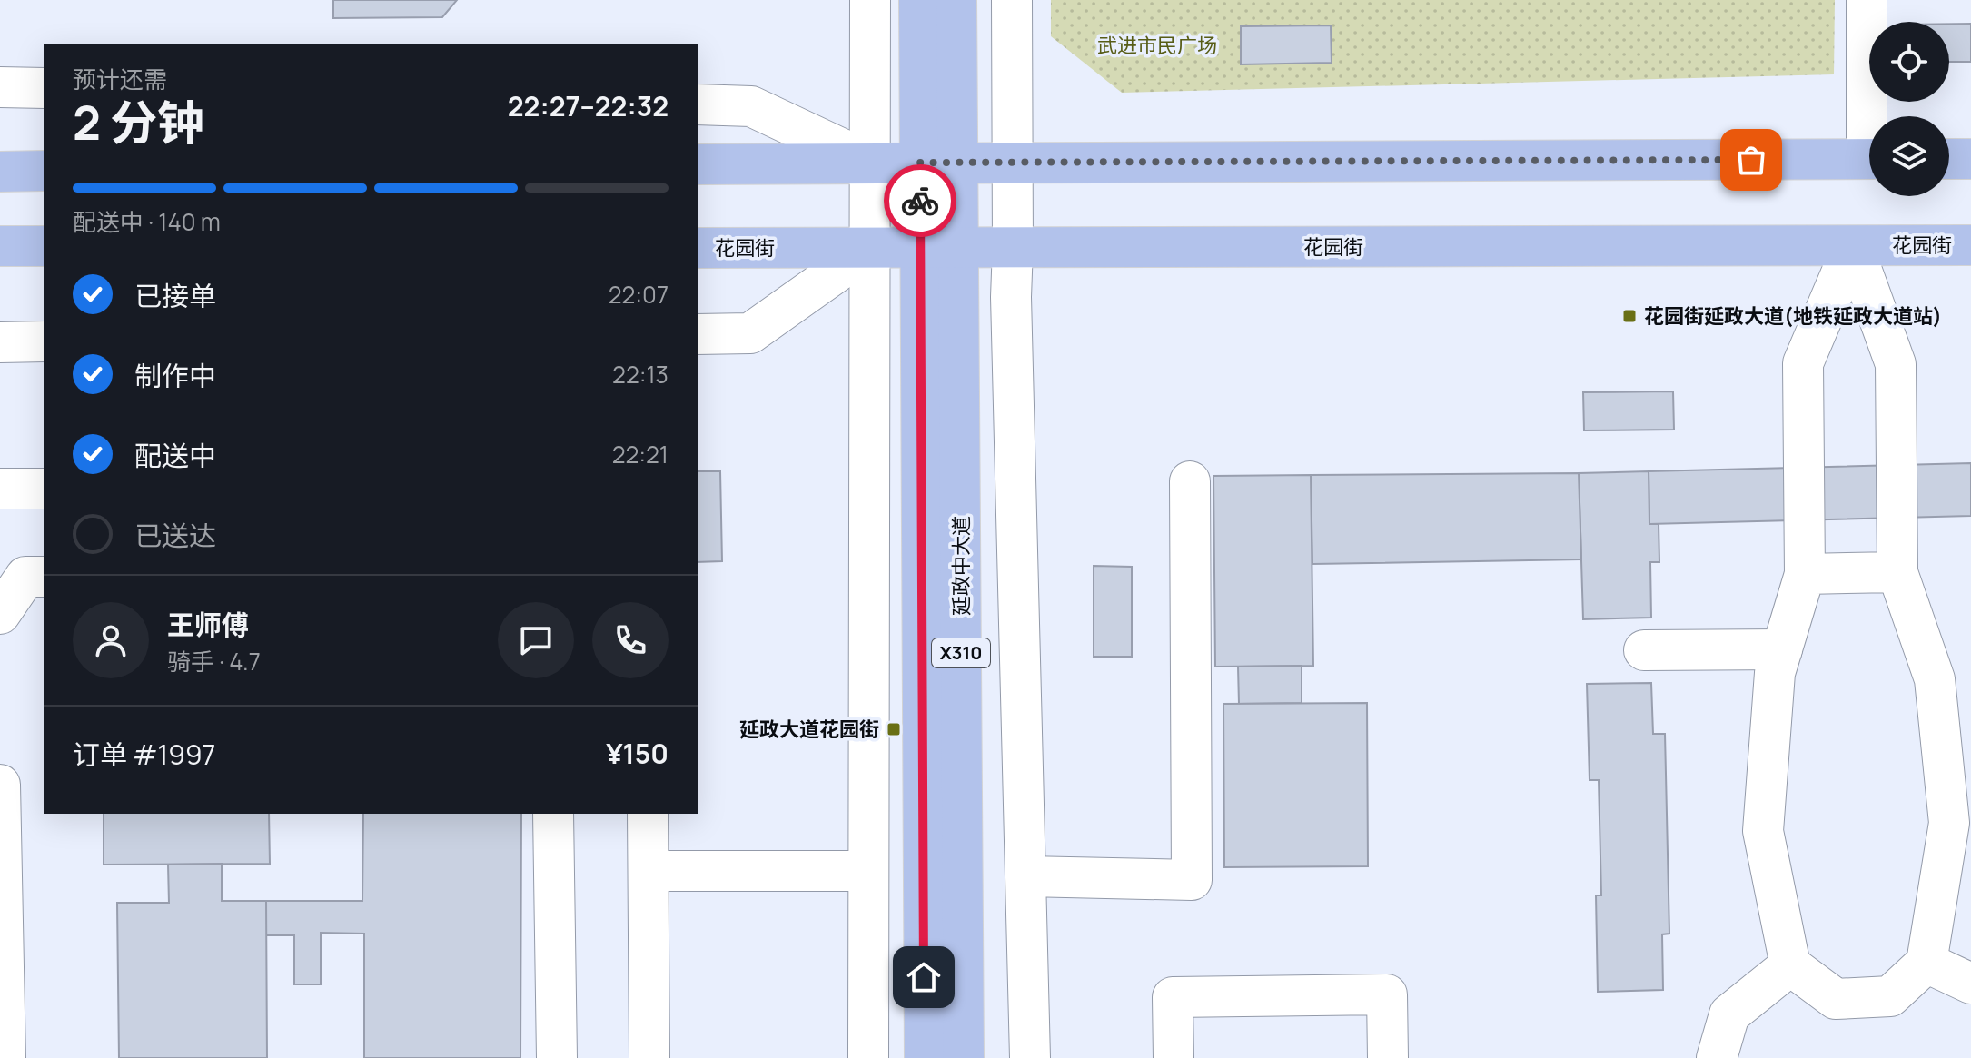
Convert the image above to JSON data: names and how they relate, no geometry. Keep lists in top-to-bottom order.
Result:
{
  "streets": {
    "main road": ["花园街", "延政中大道", "X310"]
  },
  "crossings": [
    ["花园街", "延政中大道"],
    ["花园街", "X310"],
    ["延政中大道", "X310"]
  ],
  "parks": ["武进市民广场"],
  "places": {
    "transit": ["花园街延政大道(地铁延政大道站)", "延政大道花园街"]
  },
  "page": {
    "heading": ["2 分钟", "预计还需", "22:27–22:32"],
    "panel": [
      "王师傅",
      "骑手 · 4.7",
      "订单 #1997",
      "¥150"
    ],
    "bar": "配送中 · 140 m",
    "list": [
      ["已接单", "22:07"],
      ["制作中", "22:13"],
      ["配送中", "22:21"],
      "已送达"
    ]
  }
}
